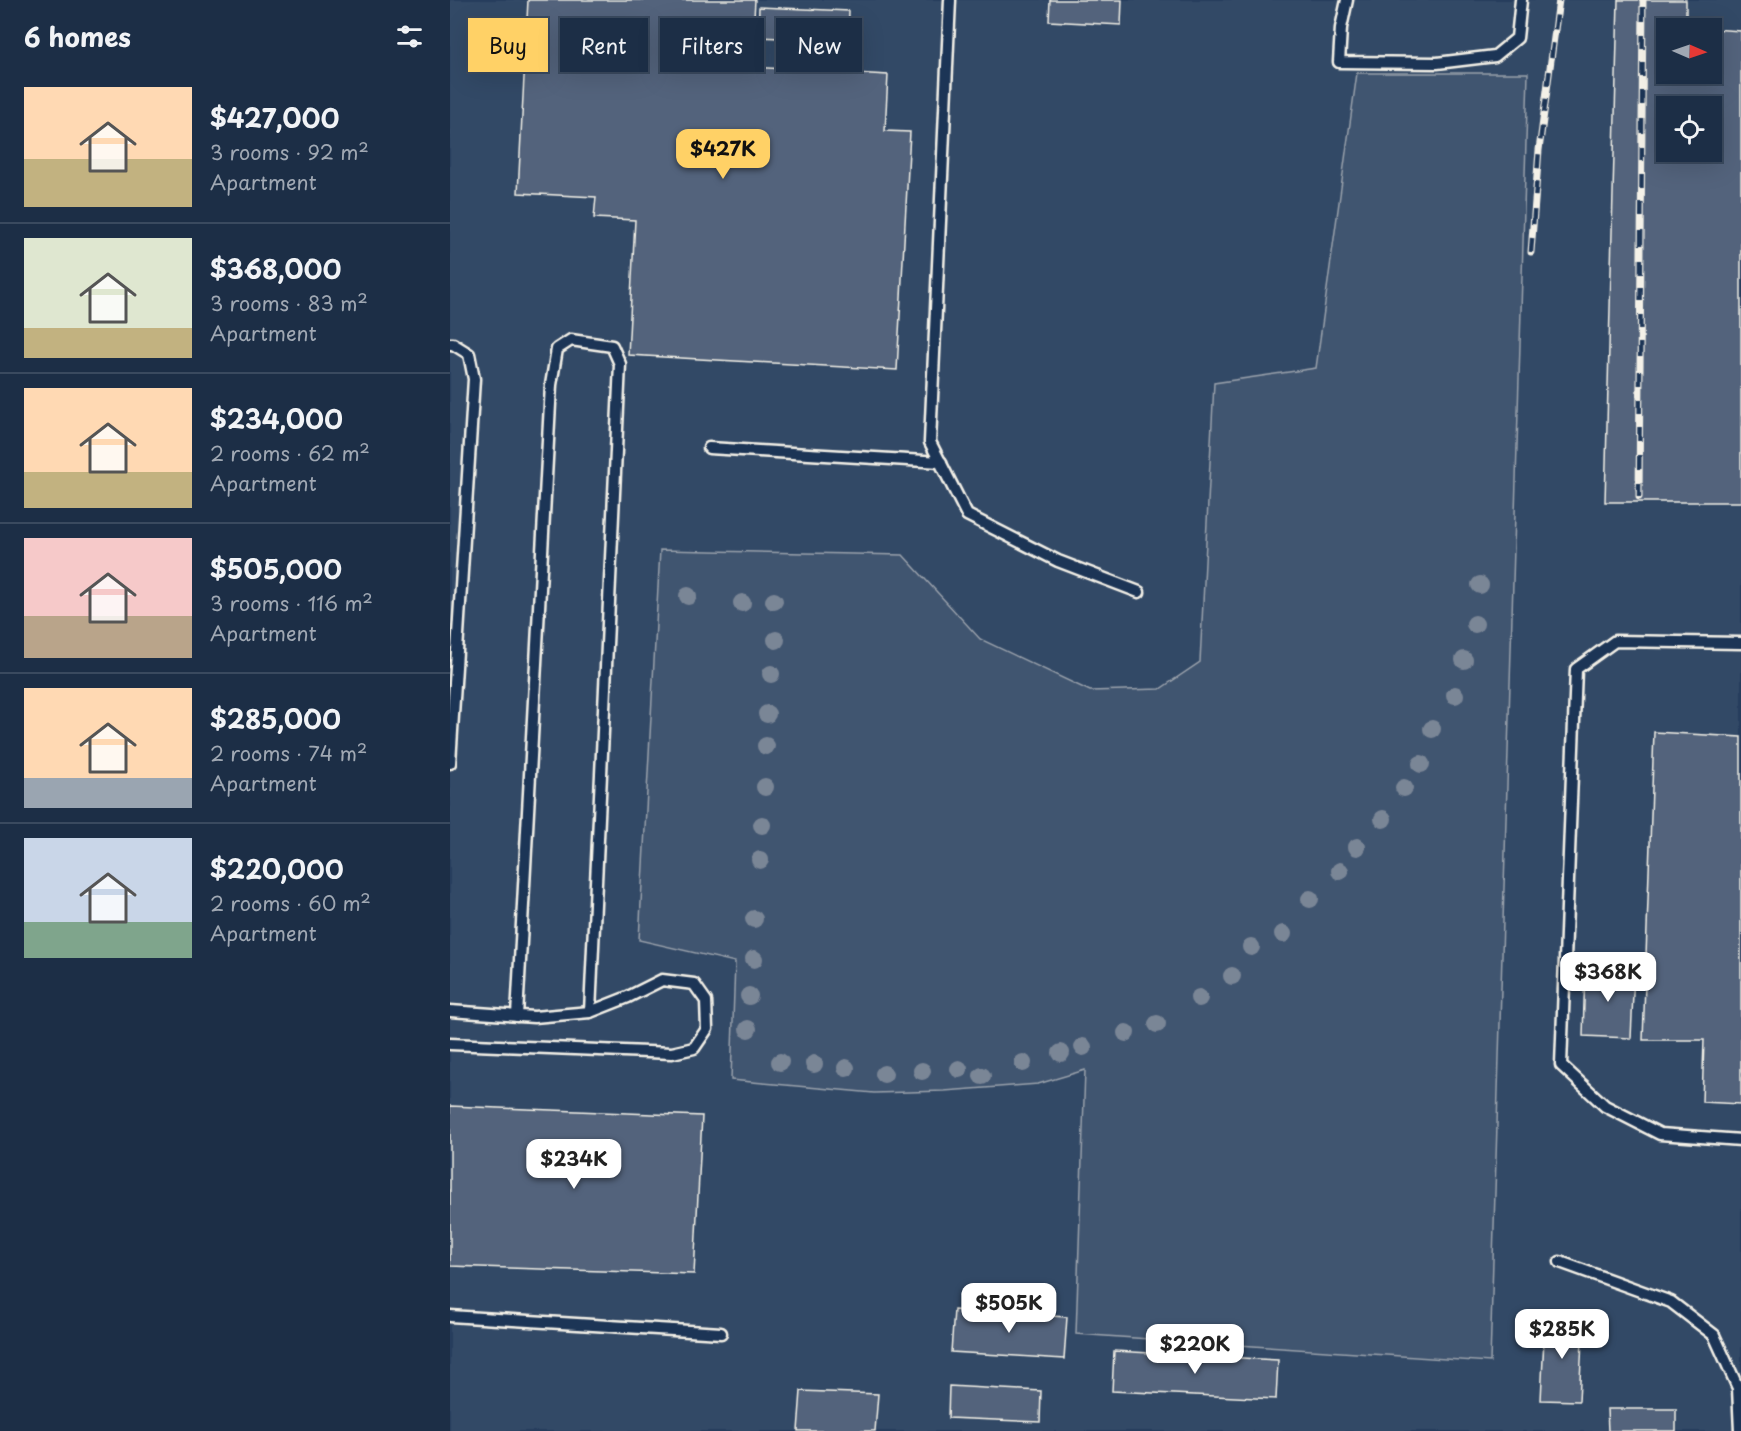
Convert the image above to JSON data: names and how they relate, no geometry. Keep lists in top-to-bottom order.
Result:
{
  "north": "right",
  "page": {
    "heading": "6 homes",
    "chip": [
      "Buy",
      "Rent",
      "Filters",
      "New"
    ],
    "list": [
      {
        "name": "$427,000",
        "note": "3 rooms · 92 m² · Apartment"
      },
      {
        "name": "$368,000",
        "note": "3 rooms · 83 m² · Apartment"
      },
      {
        "name": "$234,000",
        "note": "2 rooms · 62 m² · Apartment"
      },
      {
        "name": "$505,000",
        "note": "3 rooms · 116 m² · Apartment"
      },
      {
        "name": "$285,000",
        "note": "2 rooms · 74 m² · Apartment"
      },
      {
        "name": "$220,000",
        "note": "2 rooms · 60 m² · Apartment"
      }
    ],
    "price": [
      "$427K",
      "$368K",
      "$234K",
      "$505K",
      "$285K",
      "$220K"
    ]
  }
}
